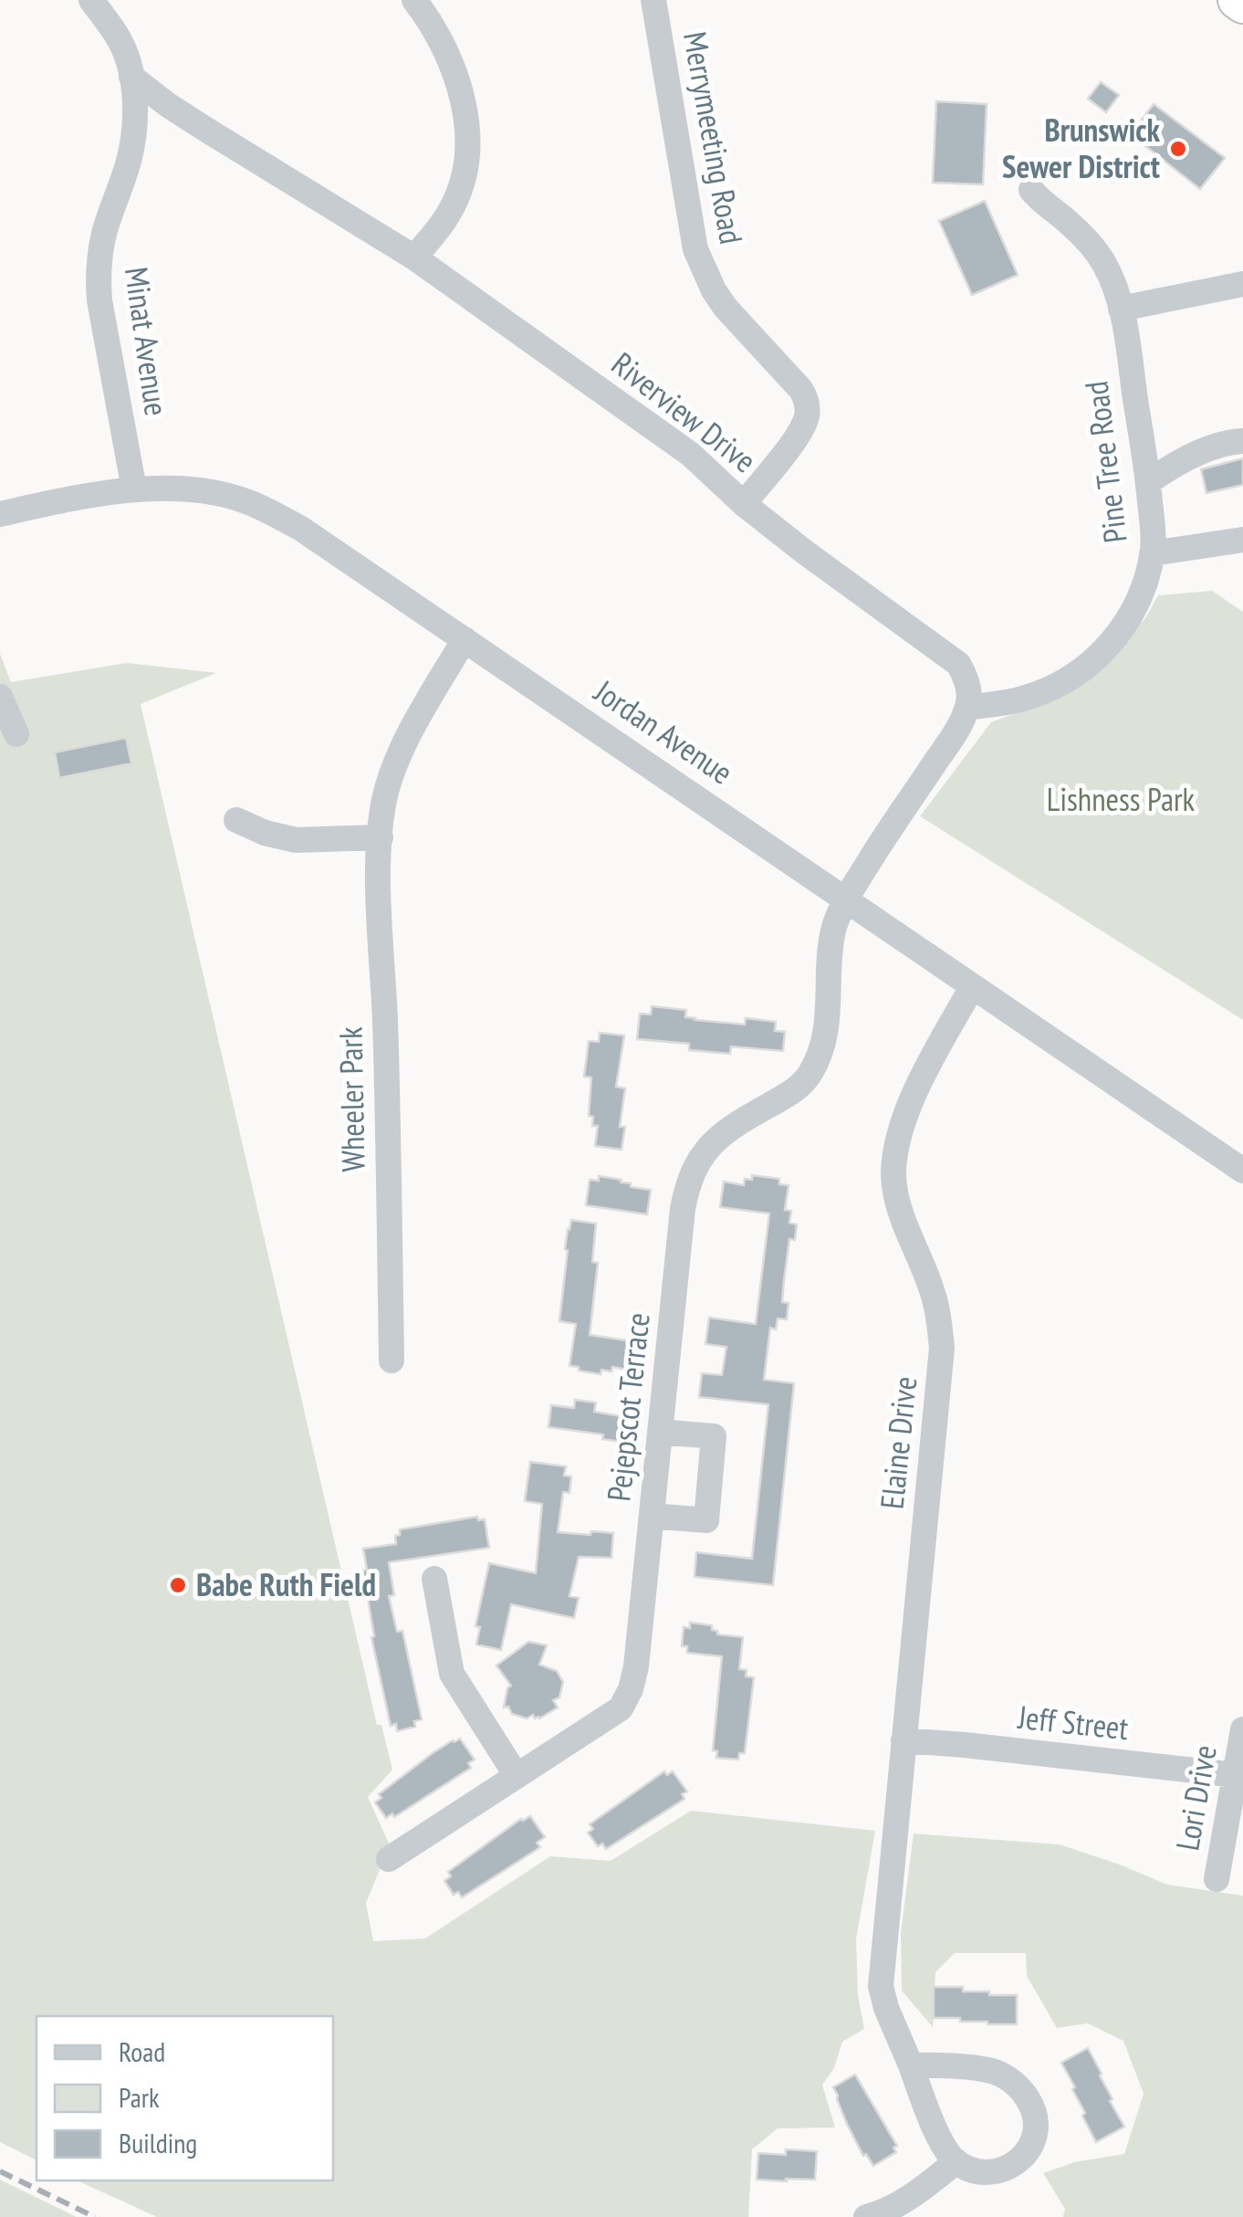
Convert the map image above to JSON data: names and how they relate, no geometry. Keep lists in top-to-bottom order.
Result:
{
  "streets": {
    "street": [
      "Merrymeeting Road",
      "Minat Avenue",
      "Riverview Drive",
      "Pine Tree Road",
      "Jordan Avenue",
      "Wheeler Park",
      "Pejepscot Terrace",
      "Elaine Drive",
      "Jeff Street",
      "Lori Drive"
    ]
  },
  "crossings": [
    ["Merrymeeting Road", "Riverview Drive"],
    ["Minat Avenue", "Riverview Drive"],
    ["Minat Avenue", "Jordan Avenue"],
    ["Riverview Drive", "Pine Tree Road"],
    ["Jordan Avenue", "Wheeler Park"],
    ["Jordan Avenue", "Pejepscot Terrace"],
    ["Jordan Avenue", "Elaine Drive"],
    ["Elaine Drive", "Jeff Street"],
    ["Jeff Street", "Lori Drive"]
  ],
  "parks": ["Lishness Park"],
  "places": ["Brunswick Sewer District", "Babe Ruth Field"],
  "legend": ["Road", "Park", "Building"]
}
